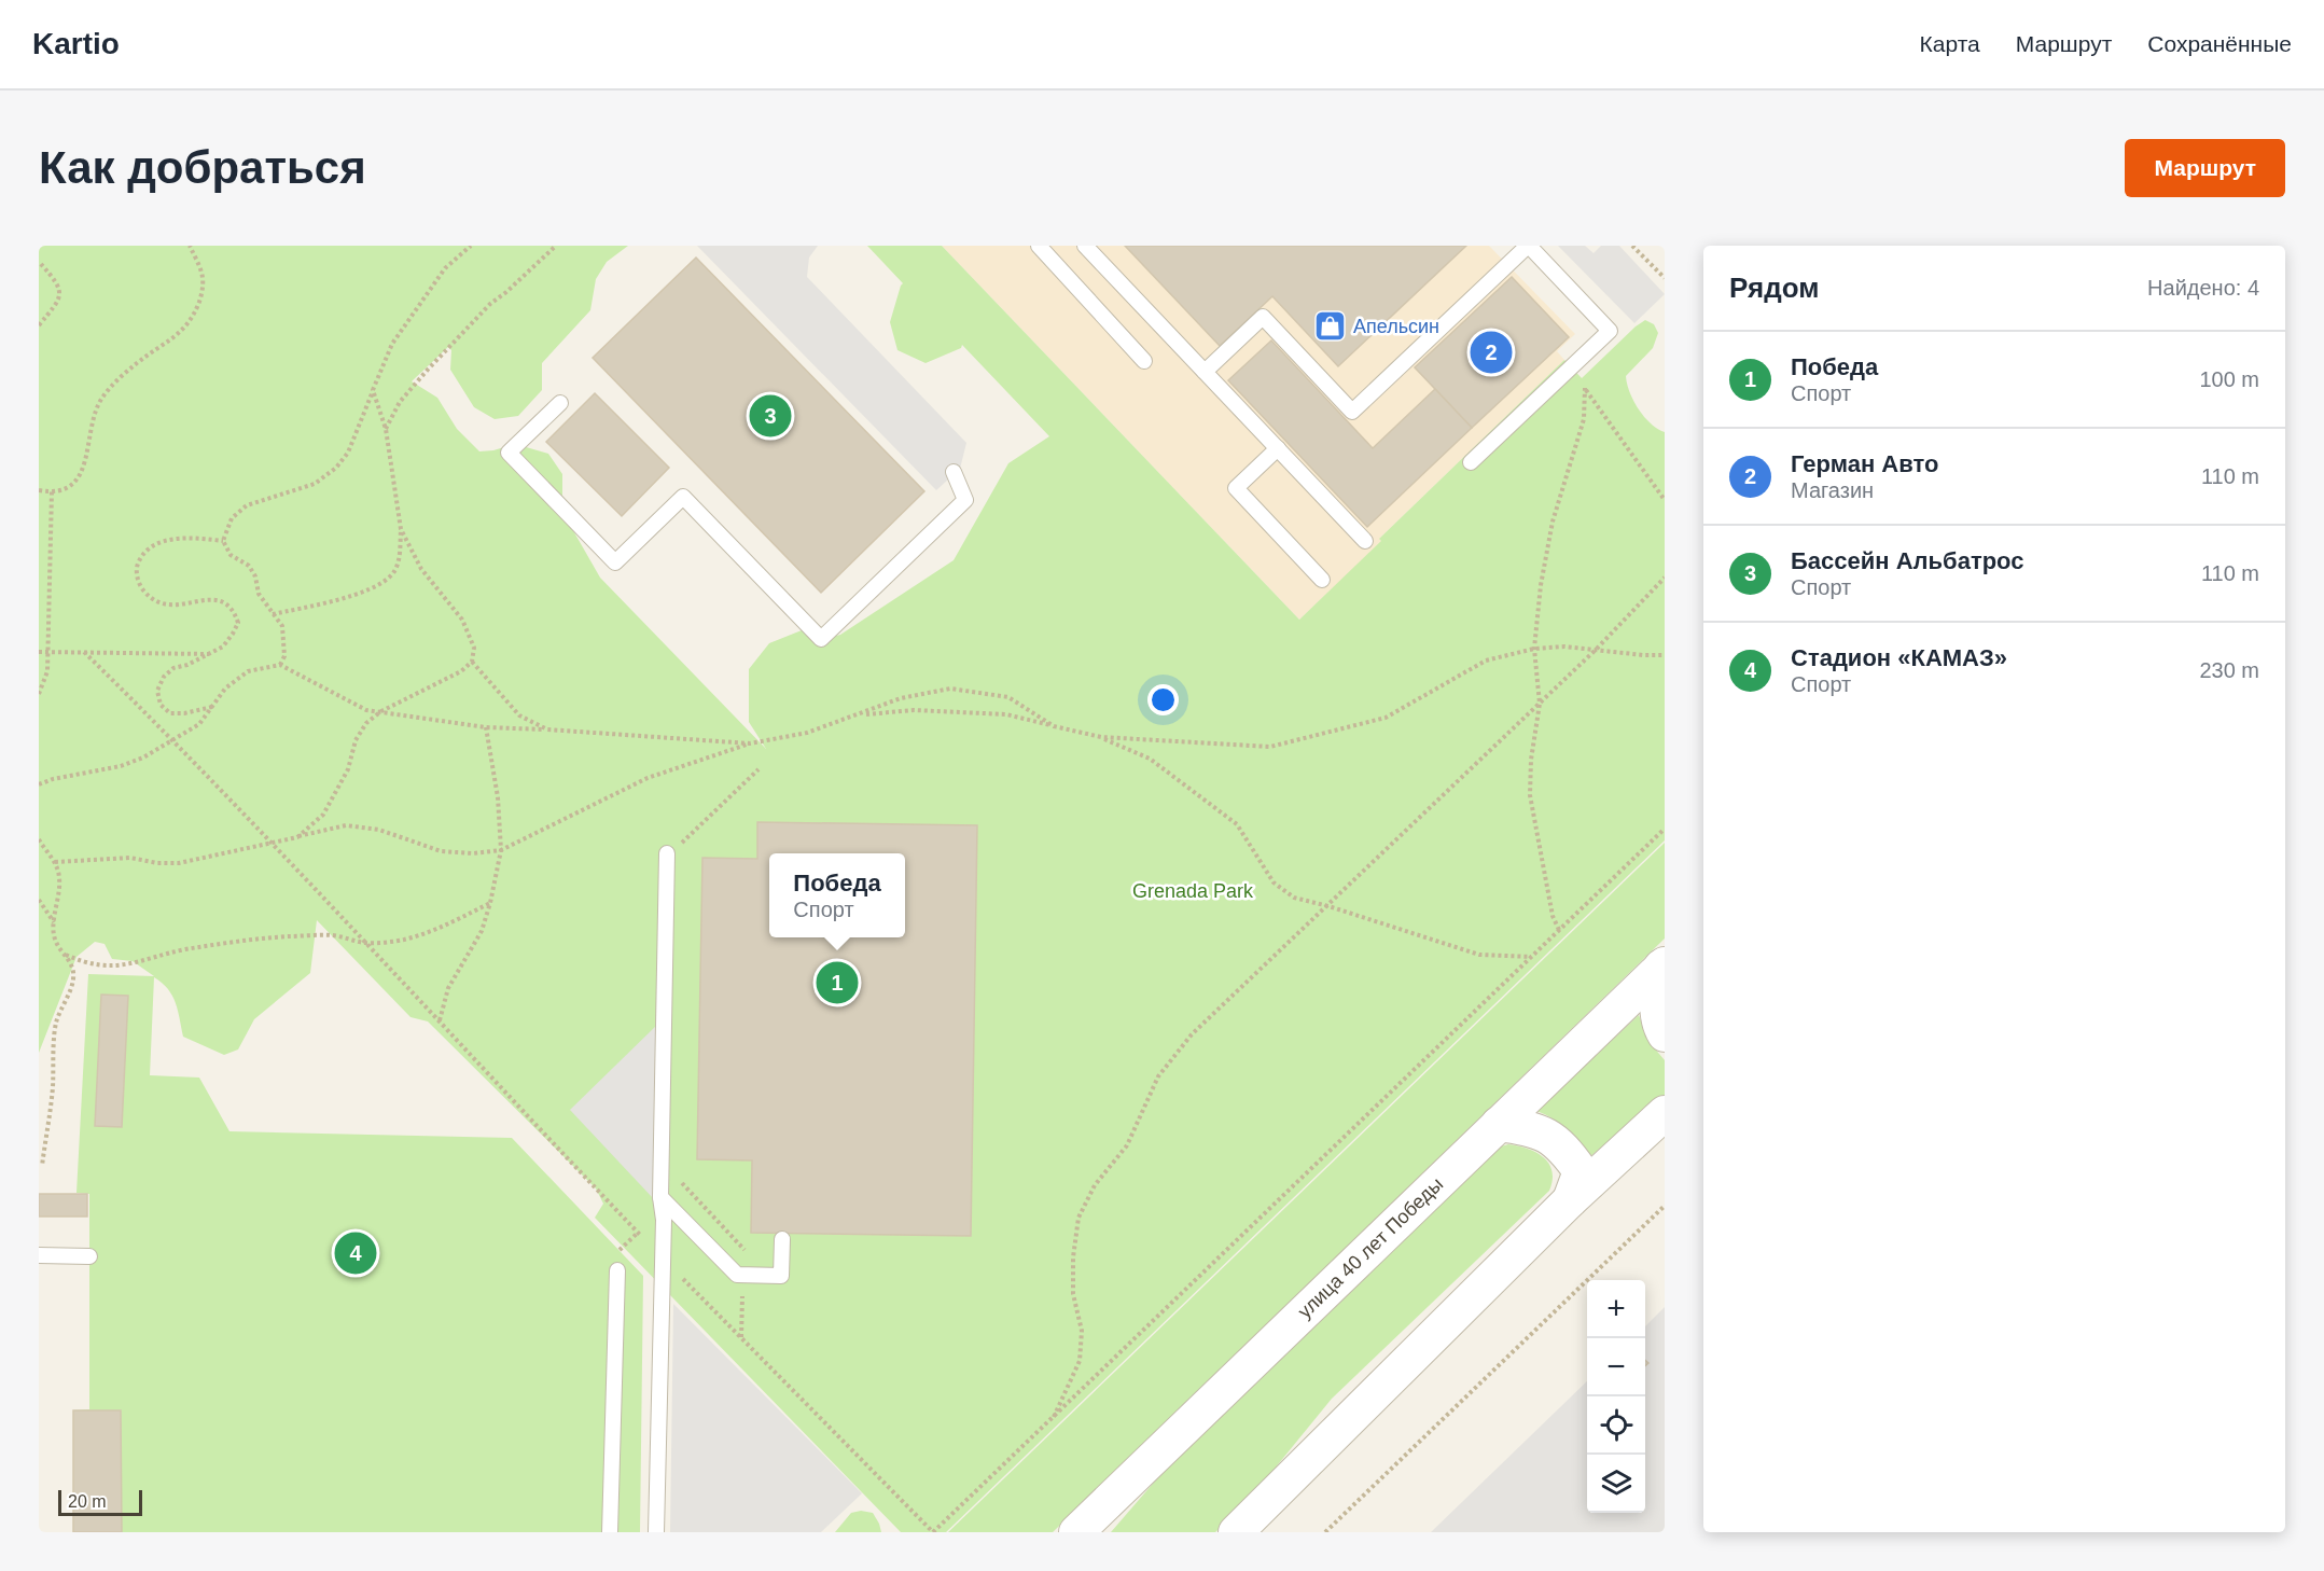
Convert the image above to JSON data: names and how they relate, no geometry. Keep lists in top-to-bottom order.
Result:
{
  "streets": {
    "street": ["улица 40 лет Победы"]
  },
  "parks": ["Grenada Park"],
  "places": {
    "shop": ["Апельсин"]
  },
  "scale_bar": "20 m",
  "page": {
    "header": "Kartio",
    "nav": ["Карта", "Маршрут", "Сохранённые"],
    "buttons": "Маршрут",
    "title": "Как добраться",
    "heading": ["Рядом", "Найдено: 4"],
    "pins": [
      "2",
      "3",
      "1",
      "4"
    ],
    "list": [
      {
        "mark": "1",
        "name": "Победа",
        "note": "Спорт",
        "value": "100 m"
      },
      {
        "mark": "2",
        "name": "Герман Авто",
        "note": "Магазин",
        "value": "110 m"
      },
      {
        "mark": "3",
        "name": "Бассейн Альбатрос",
        "note": "Спорт",
        "value": "110 m"
      },
      {
        "mark": "4",
        "name": "Стадион «КАМАЗ»",
        "note": "Спорт",
        "value": "230 m"
      }
    ],
    "popup": ["Победа", "Спорт"],
    "map_buttons": ["+", "−"],
    "scale": "20 m"
  }
}
